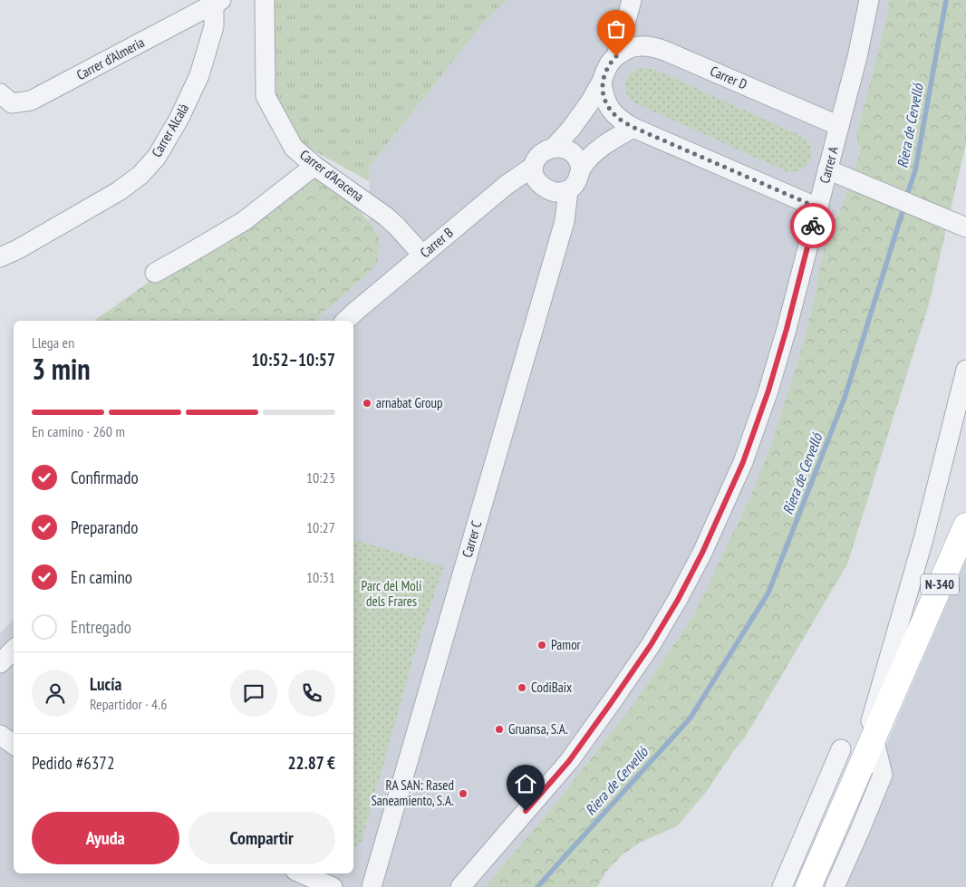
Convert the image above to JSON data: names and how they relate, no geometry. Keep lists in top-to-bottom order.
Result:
{
  "streets": {
    "main road": ["N-340"],
    "street": [
      "Carrer d'Almeria",
      "Carrer D",
      "Carrer Alcalà",
      "Carrer A",
      "Carrer d'Aracena",
      "Carrer B",
      "Carrer C"
    ]
  },
  "crossings": [
    ["Carrer d'Almeria", "Carrer Alcalà"],
    ["Carrer D", "Carrer A"],
    ["Carrer D", "Carrer B"],
    ["Carrer d'Aracena", "Carrer B"],
    ["Carrer B", "Carrer C"]
  ],
  "water": ["Riera de Cervelló"],
  "parks": ["Parc del Molí dels Frares"],
  "places": [
    "arnabat Group",
    "Pamor",
    "CodiBaix",
    "Gruansa, S.A.",
    "RA SAN: Rased Saneamiento, S.A."
  ],
  "page": {
    "heading": ["3 min", "Llega en", "10:52–10:57"],
    "panel": [
      "Lucía",
      "Repartidor · 4.6",
      "Pedido #6372",
      "22.87 €"
    ],
    "bar": "En camino · 260 m",
    "list": [
      ["Confirmado", "10:23"],
      ["Preparando", "10:27"],
      ["En camino", "10:31"],
      "Entregado"
    ],
    "buttons": ["Ayuda", "Compartir"]
  }
}
